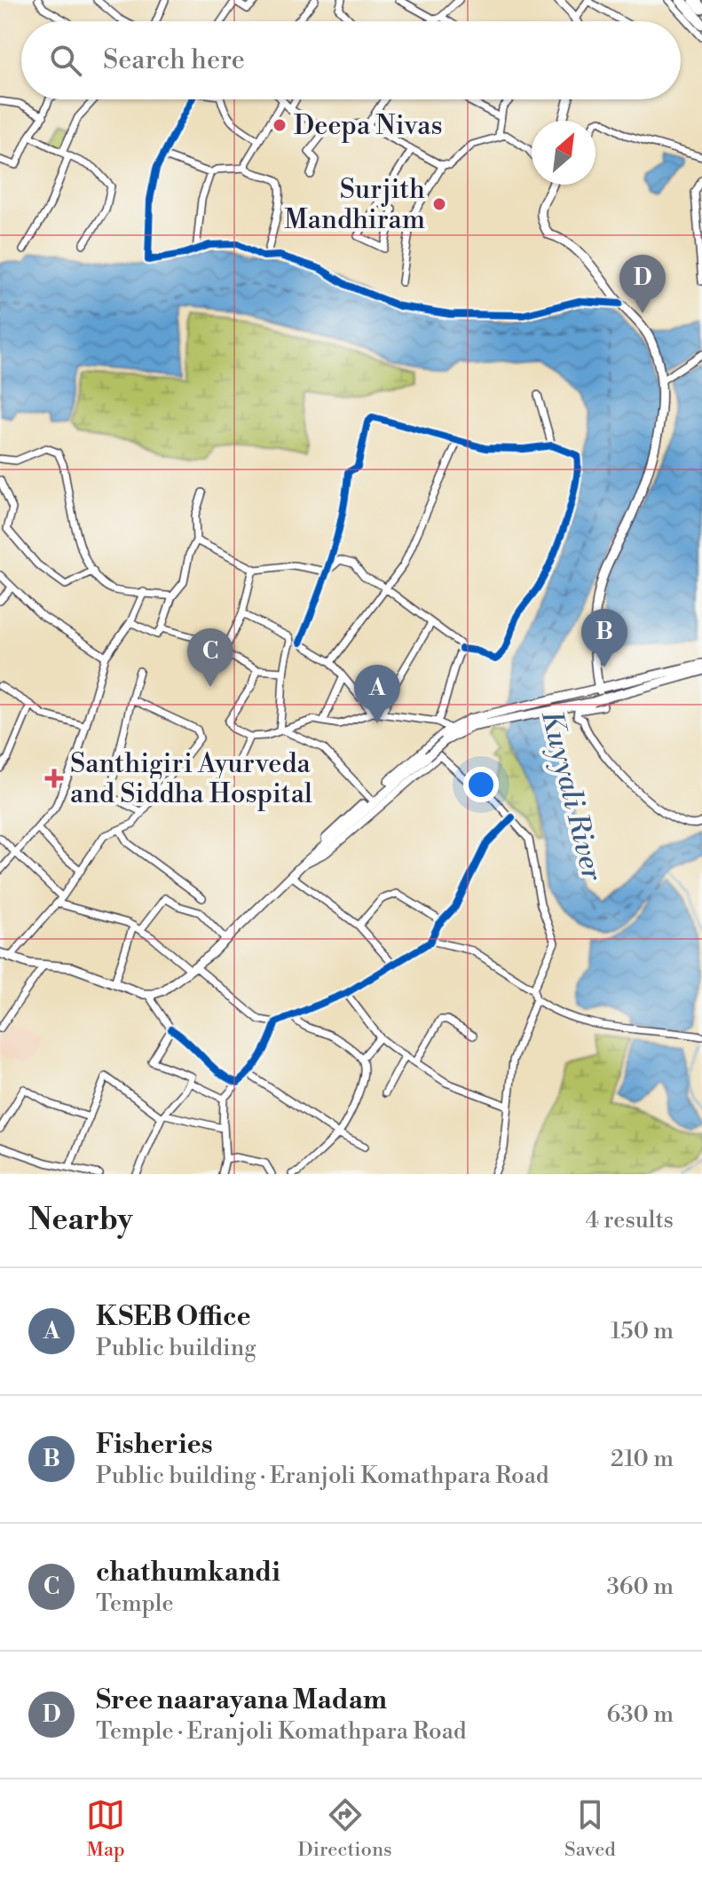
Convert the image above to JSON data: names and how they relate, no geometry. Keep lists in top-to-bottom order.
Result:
{
  "water": ["Kuyyali River"],
  "places": {
    "other": ["Deepa Nivas", "Surjith Mandhiram"],
    "health": ["Santhigiri Ayurveda and Siddha Hospital"]
  },
  "north": "top right",
  "page": {
    "search": "Search here",
    "pins": [
      "D",
      "B",
      "C",
      "A"
    ],
    "heading": ["Nearby", "4 results"],
    "list": [
      {
        "mark": "A",
        "name": "KSEB Office",
        "note": "Public building",
        "value": "150 m"
      },
      {
        "mark": "B",
        "name": "Fisheries",
        "note": "Public building · Eranjoli Komathpara Road",
        "value": "210 m"
      },
      {
        "mark": "C",
        "name": "chathumkandi",
        "note": "Temple",
        "value": "360 m"
      },
      {
        "mark": "D",
        "name": "Sree naarayana Madam",
        "note": "Temple · Eranjoli Komathpara Road",
        "value": "630 m"
      }
    ],
    "nav": ["Map", "Directions", "Saved"]
  }
}
